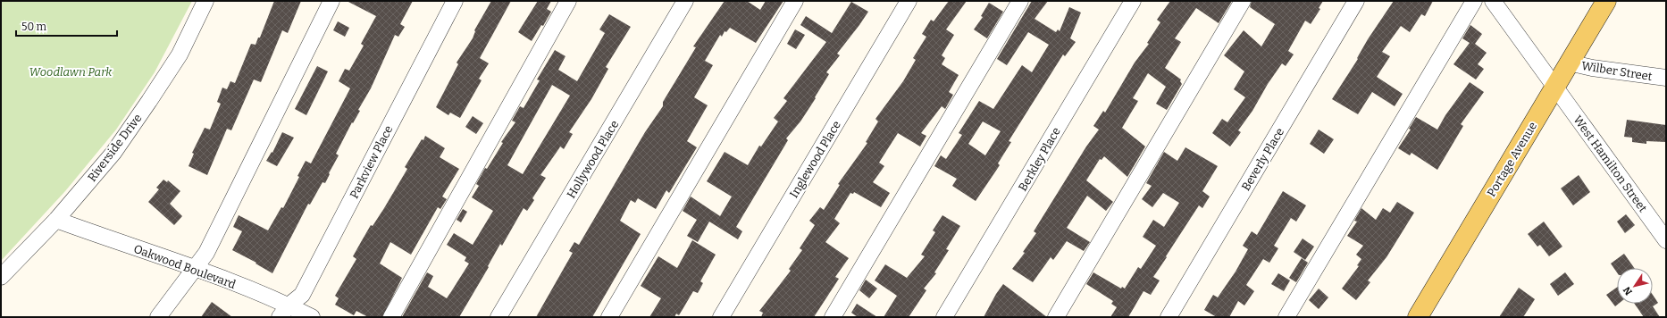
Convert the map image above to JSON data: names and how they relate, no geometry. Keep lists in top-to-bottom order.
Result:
{
  "streets": {
    "main road": ["Portage Avenue"],
    "street": [
      "Wilber Street",
      "Riverside Drive",
      "Hollywood Place",
      "Inglewood Place",
      "Berkley Place",
      "Beverly Place",
      "Parkview Place",
      "West Hamilton Street",
      "Oakwood Boulevard"
    ]
  },
  "crossings": [
    ["Wilber Street", "Portage Avenue"],
    ["Riverside Drive", "Oakwood Boulevard"],
    ["Portage Avenue", "West Hamilton Street"],
    ["Parkview Place", "Oakwood Boulevard"]
  ],
  "parks": ["Woodlawn Park"],
  "scale_bar": "50 m",
  "north": "bottom left"
}
